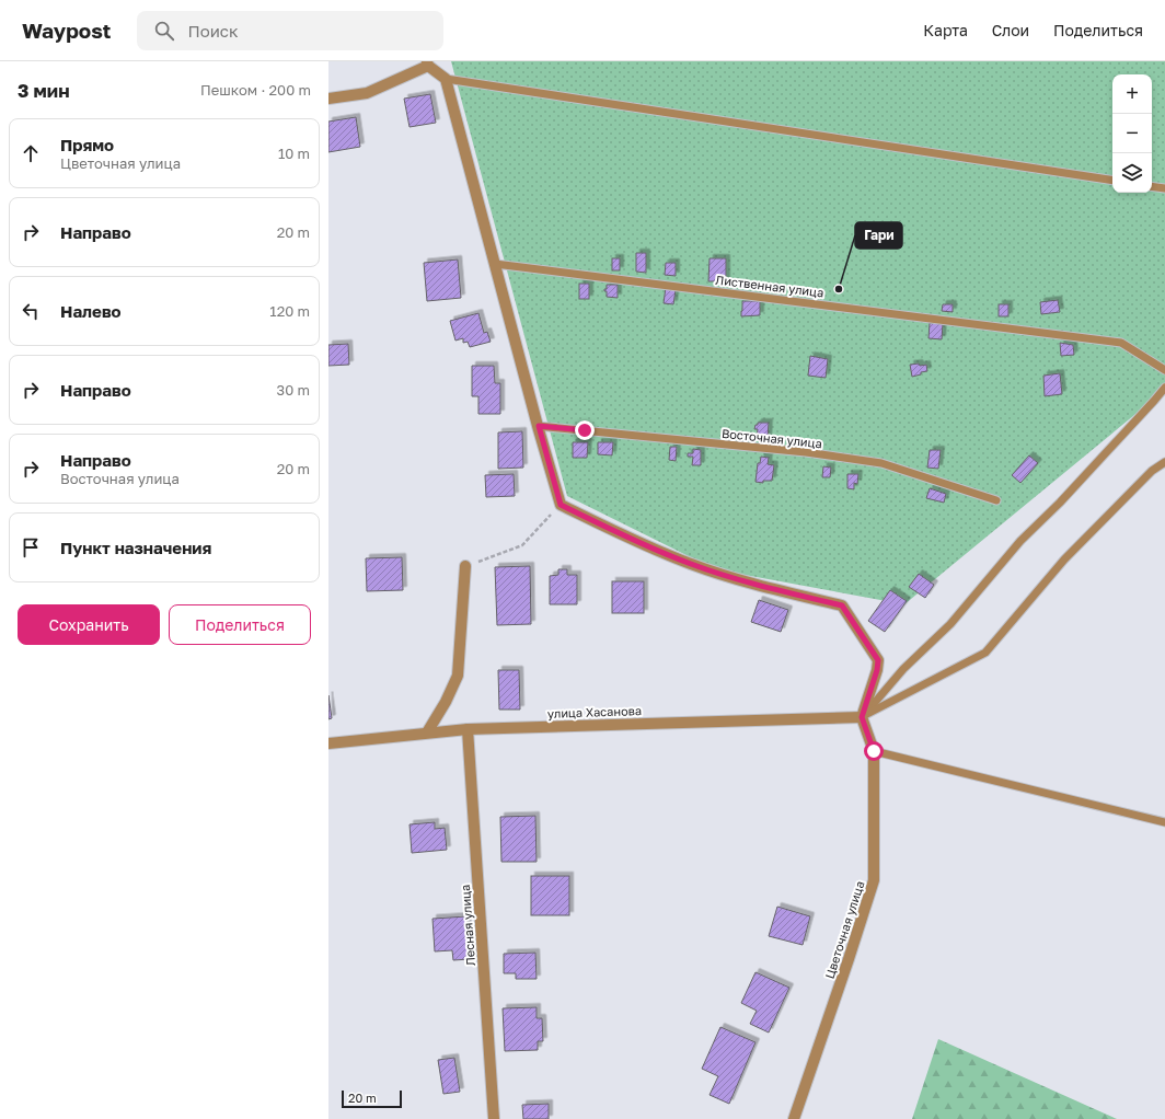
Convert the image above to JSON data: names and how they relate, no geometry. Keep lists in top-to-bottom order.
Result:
{
  "streets": {
    "street": ["улица Хасанова", "Лесная улица", "Цветочная улица"],
    "lane": ["Лиственная улица", "Восточная улица"]
  },
  "crossings": [
    ["улица Хасанова", "Лесная улица"],
    ["улица Хасанова", "Цветочная улица"]
  ],
  "places": ["Гари"],
  "scale_bar": "20 m",
  "page": {
    "header": "Waypost",
    "search": "Поиск",
    "nav": ["Карта", "Слои", "Поделиться"],
    "heading": ["3 мин", "Пешком · 200 m"],
    "map_buttons": ["+", "−"],
    "list": [
      ["Прямо", "Цветочная улица", "10 m"],
      ["Направо", "20 m"],
      ["Налево", "120 m"],
      ["Направо", "30 m"],
      ["Направо", "Восточная улица", "20 m"],
      "Пункт назначения"
    ],
    "buttons": ["Сохранить", "Поделиться"],
    "scale": "20 m"
  }
}
